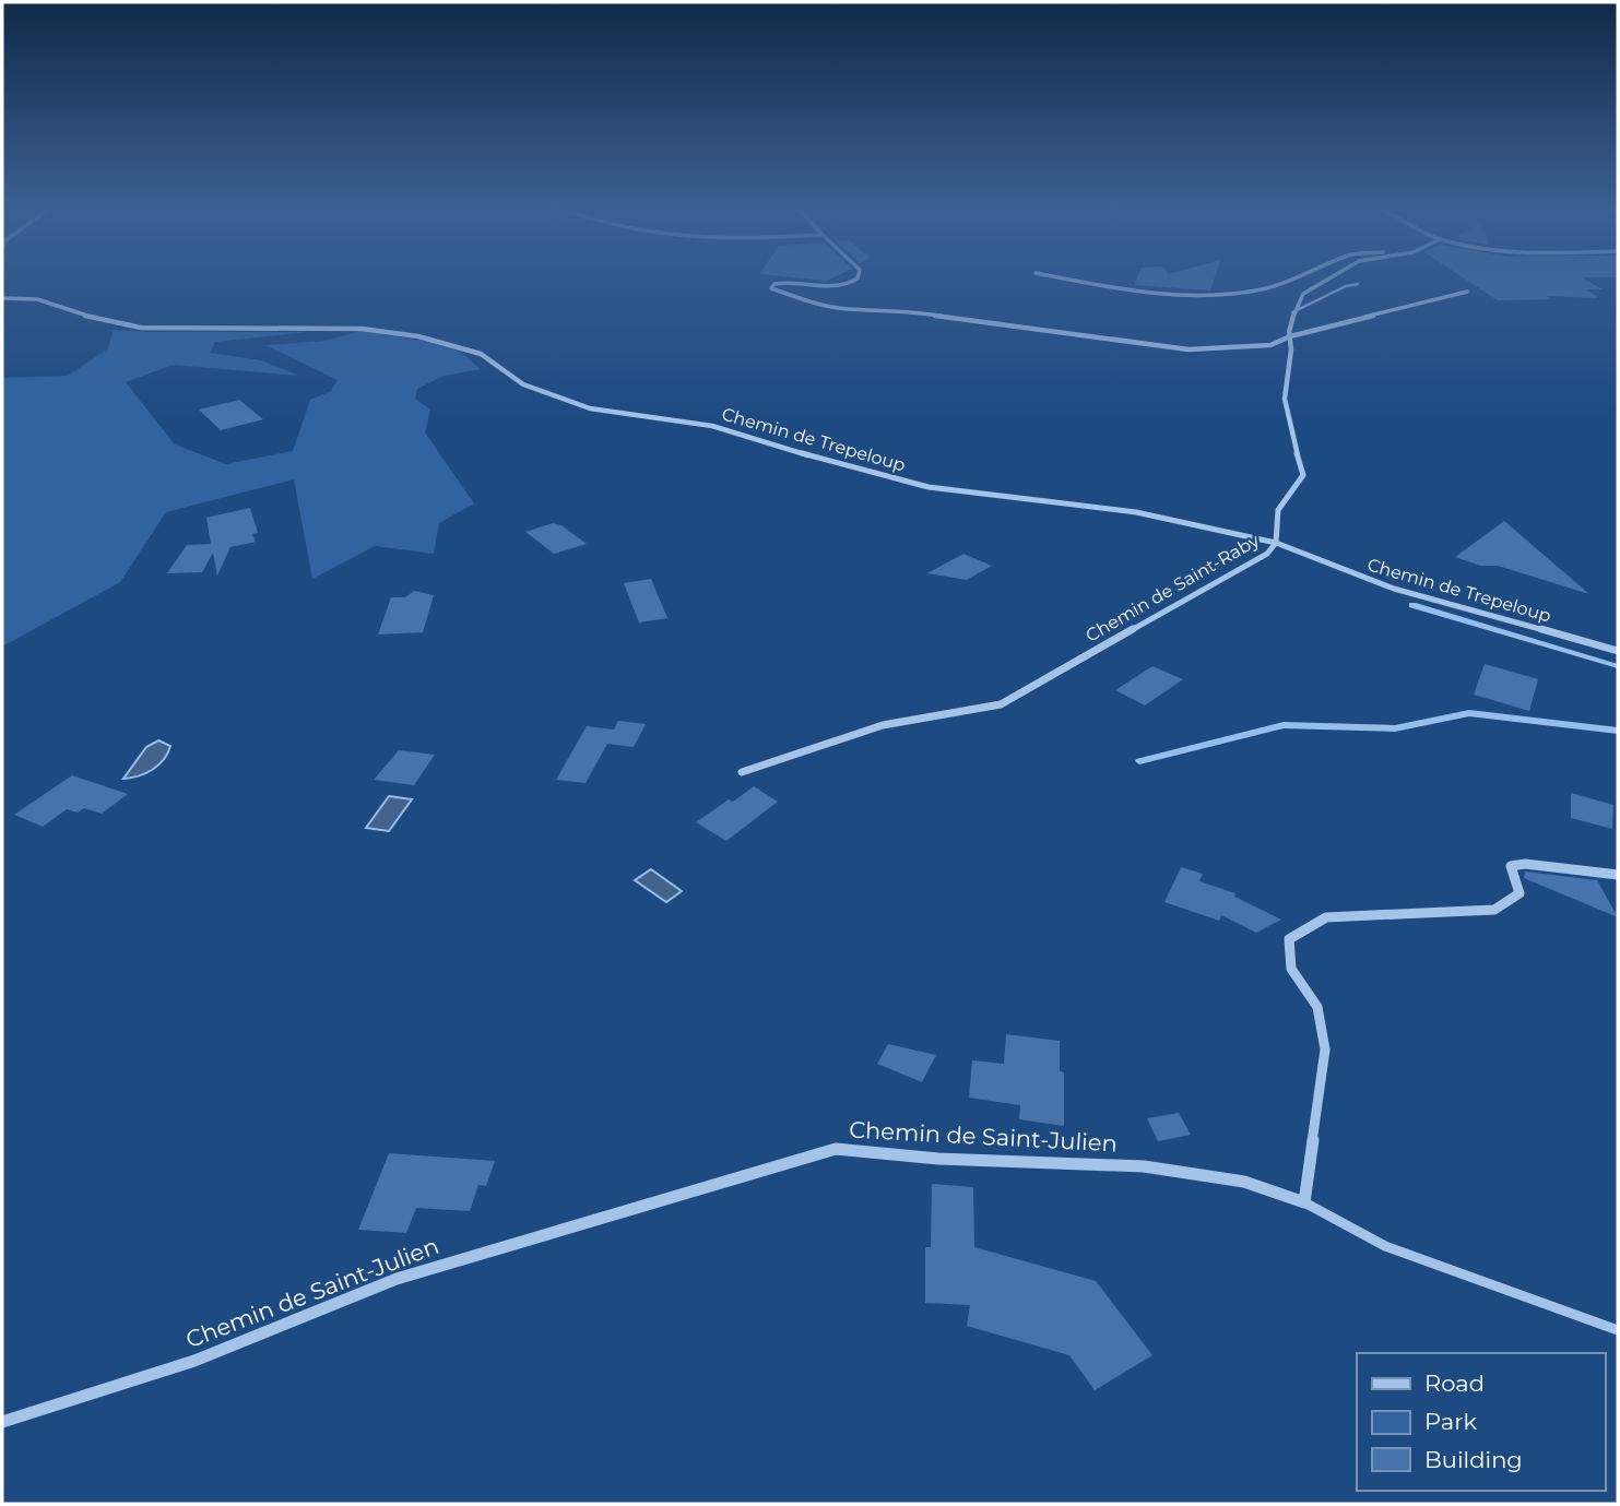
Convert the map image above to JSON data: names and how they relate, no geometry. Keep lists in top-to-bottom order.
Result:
{
  "streets": {
    "street": ["Chemin de Trepeloup", "Chemin de Saint-Raby", "Chemin de Saint-Julien"]
  },
  "crossings": [
    ["Chemin de Trepeloup", "Chemin de Saint-Raby"]
  ],
  "legend": ["Road", "Park", "Building"]
}
